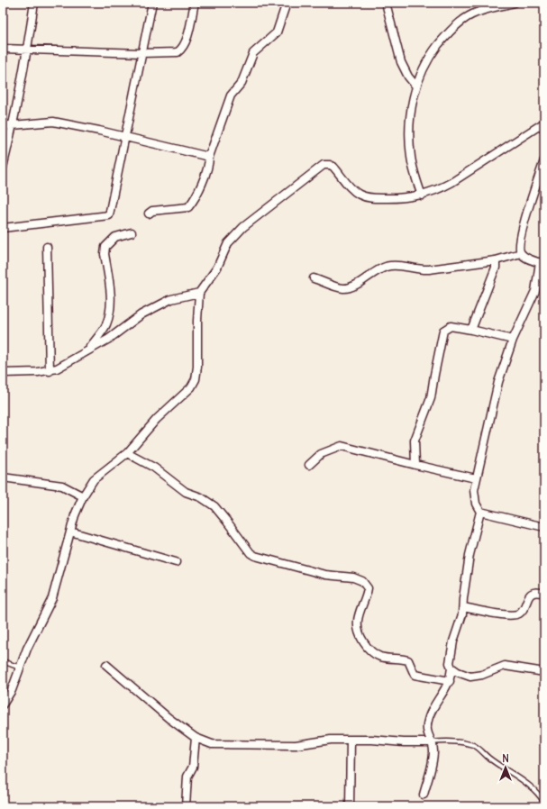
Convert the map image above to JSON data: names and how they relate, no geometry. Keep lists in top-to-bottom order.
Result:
{
  "north": "top"
}
